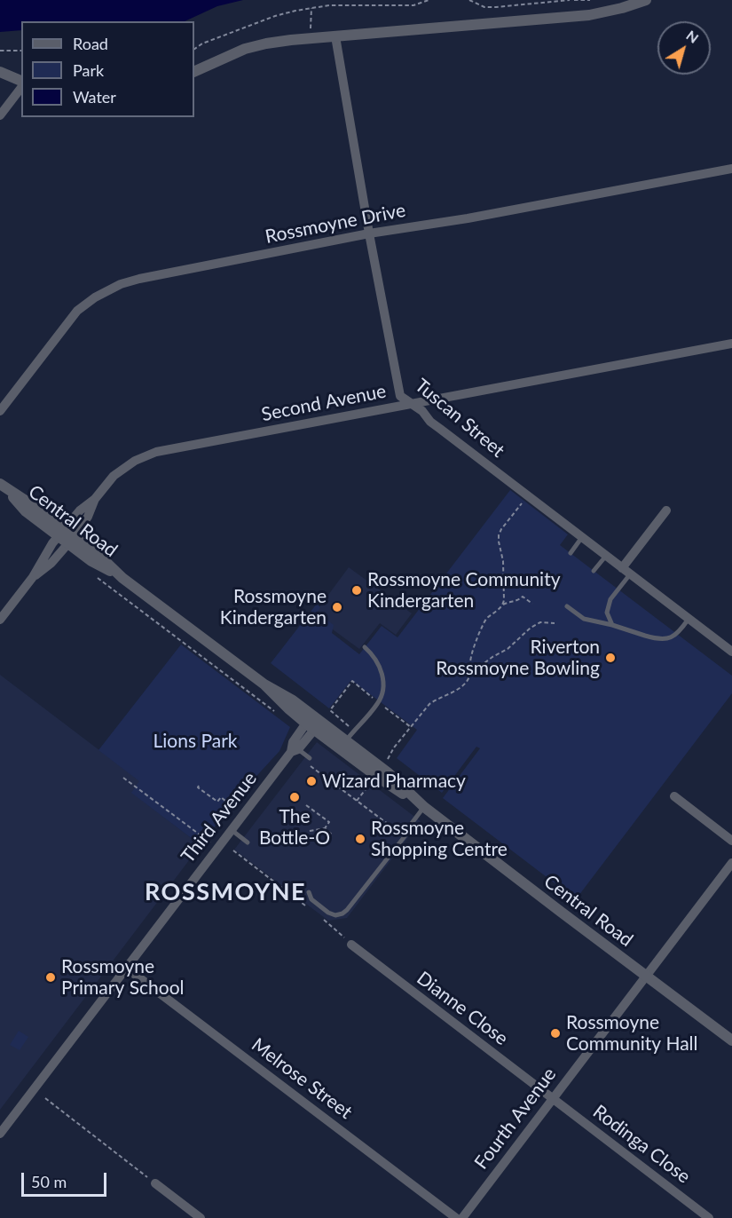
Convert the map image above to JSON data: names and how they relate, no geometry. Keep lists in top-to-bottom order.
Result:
{
  "streets": {
    "street": [
      "Rossmoyne Drive",
      "Second Avenue",
      "Tuscan Street",
      "Central Road",
      "Third Avenue",
      "Dianne Close",
      "Melrose Street",
      "Fourth Avenue",
      "Rodinga Close"
    ]
  },
  "crossings": [
    ["Rossmoyne Drive", "Tuscan Street"],
    ["Second Avenue", "Tuscan Street"],
    ["Second Avenue", "Central Road"],
    ["Central Road", "Third Avenue"],
    ["Central Road", "Fourth Avenue"],
    ["Third Avenue", "Melrose Street"],
    ["Dianne Close", "Fourth Avenue"],
    ["Dianne Close", "Rodinga Close"],
    ["Fourth Avenue", "Rodinga Close"]
  ],
  "districts": ["ROSSMOYNE"],
  "parks": ["Lions Park"],
  "places": [
    "Rossmoyne Community Kindergarten",
    "Rossmoyne Kindergarten",
    "Riverton Rossmoyne Bowling",
    "Wizard Pharmacy",
    "The Bottle-O",
    "Rossmoyne Shopping Centre",
    "Rossmoyne Primary School",
    "Rossmoyne Community Hall"
  ],
  "legend": ["Road", "Park", "Water"],
  "scale_bar": "50 m",
  "north": "top right"
}
